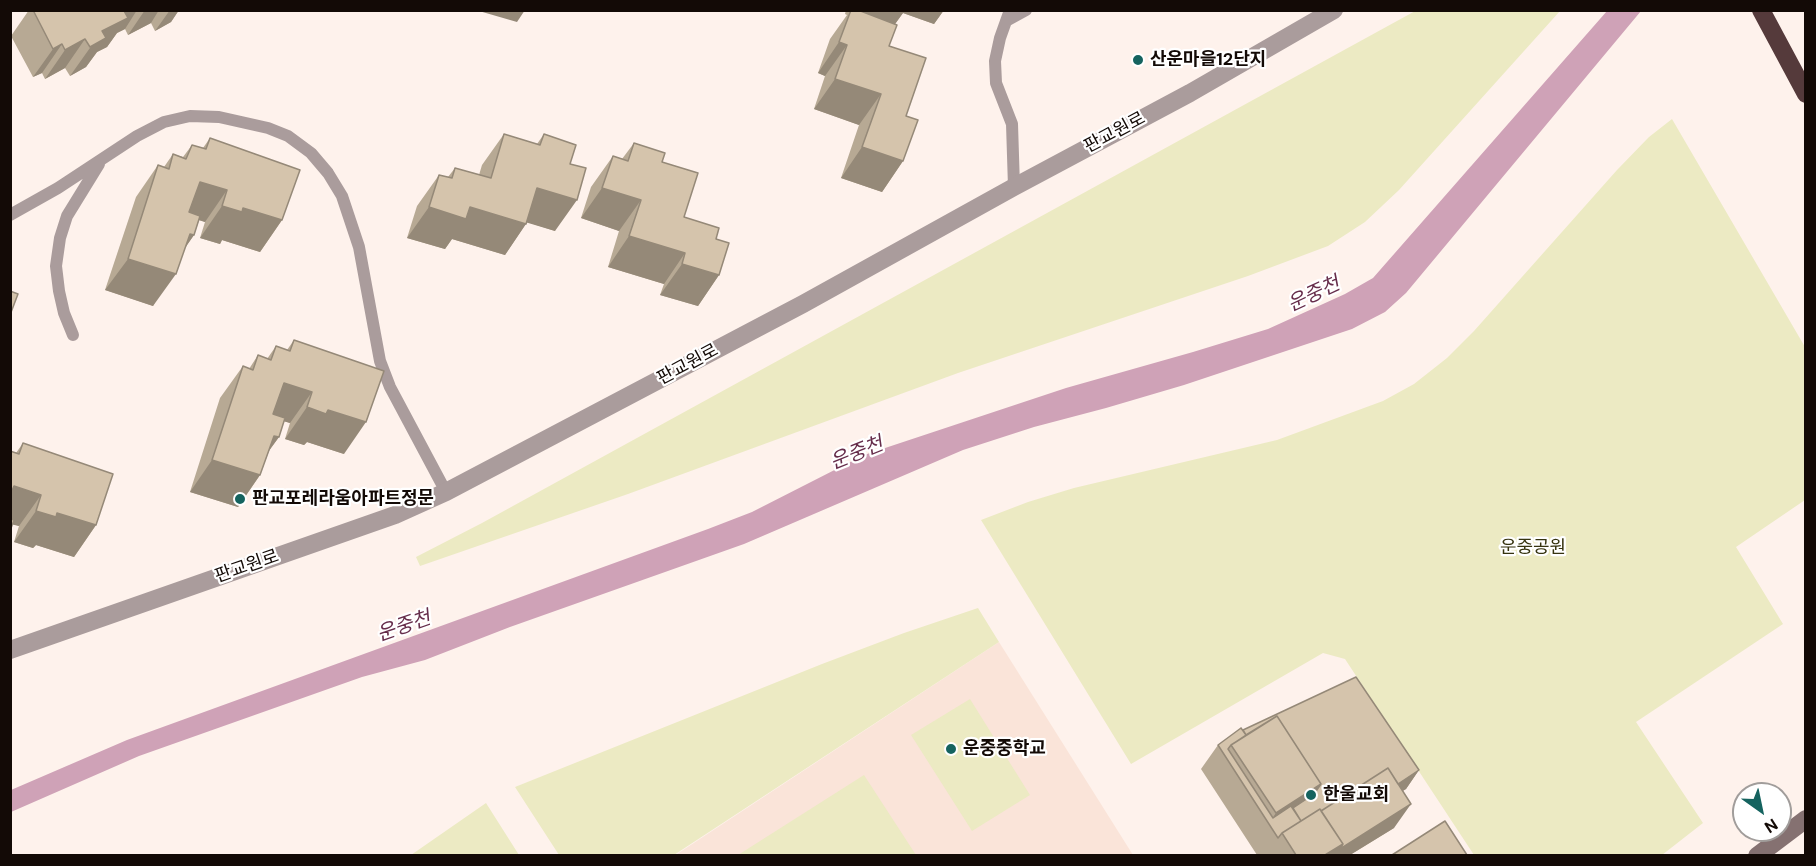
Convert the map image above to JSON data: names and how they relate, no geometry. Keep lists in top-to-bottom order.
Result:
{
  "streets": {
    "street": ["판교원로"]
  },
  "water": ["운중천"],
  "parks": ["운중공원"],
  "places": [
    "산운마을12단지",
    "판교포레라움아파트정문",
    "운중중학교",
    "한울교회"
  ],
  "north": "bottom right"
}
